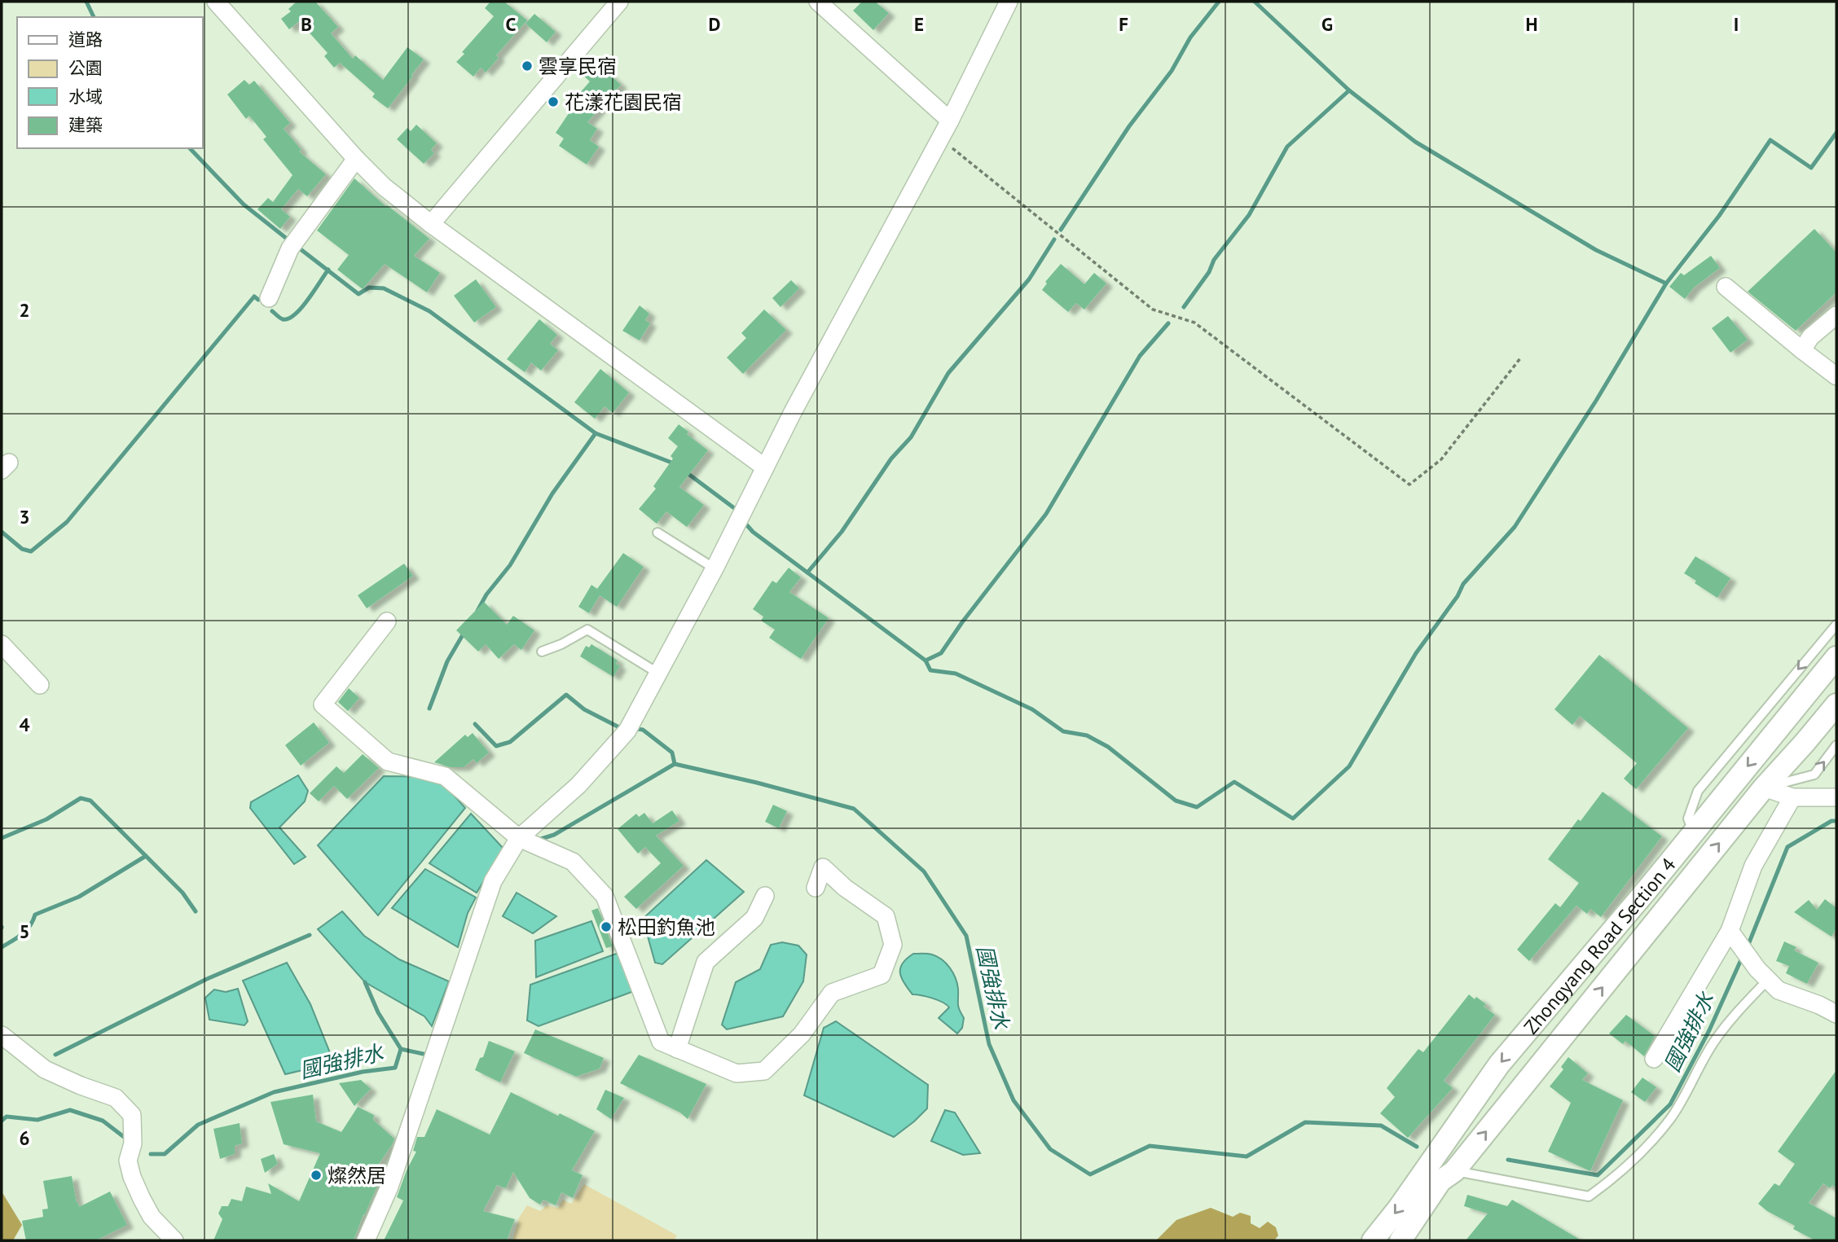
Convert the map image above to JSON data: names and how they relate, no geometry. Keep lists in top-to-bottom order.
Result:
{
  "streets": {
    "street": ["Zhongyang Road Section 4"]
  },
  "water": ["國強排水"],
  "places": [
    "雲享民宿",
    "花漾花園民宿",
    "松田釣魚池",
    "燦然居"
  ],
  "legend": [
    "道路",
    "公園",
    "水域",
    "建築"
  ],
  "grid": {
    "columns": [
      "B",
      "C",
      "D",
      "E",
      "F",
      "G",
      "H",
      "I"
    ],
    "rows": [
      "2",
      "3",
      "4",
      "5",
      "6"
    ]
  }
}
